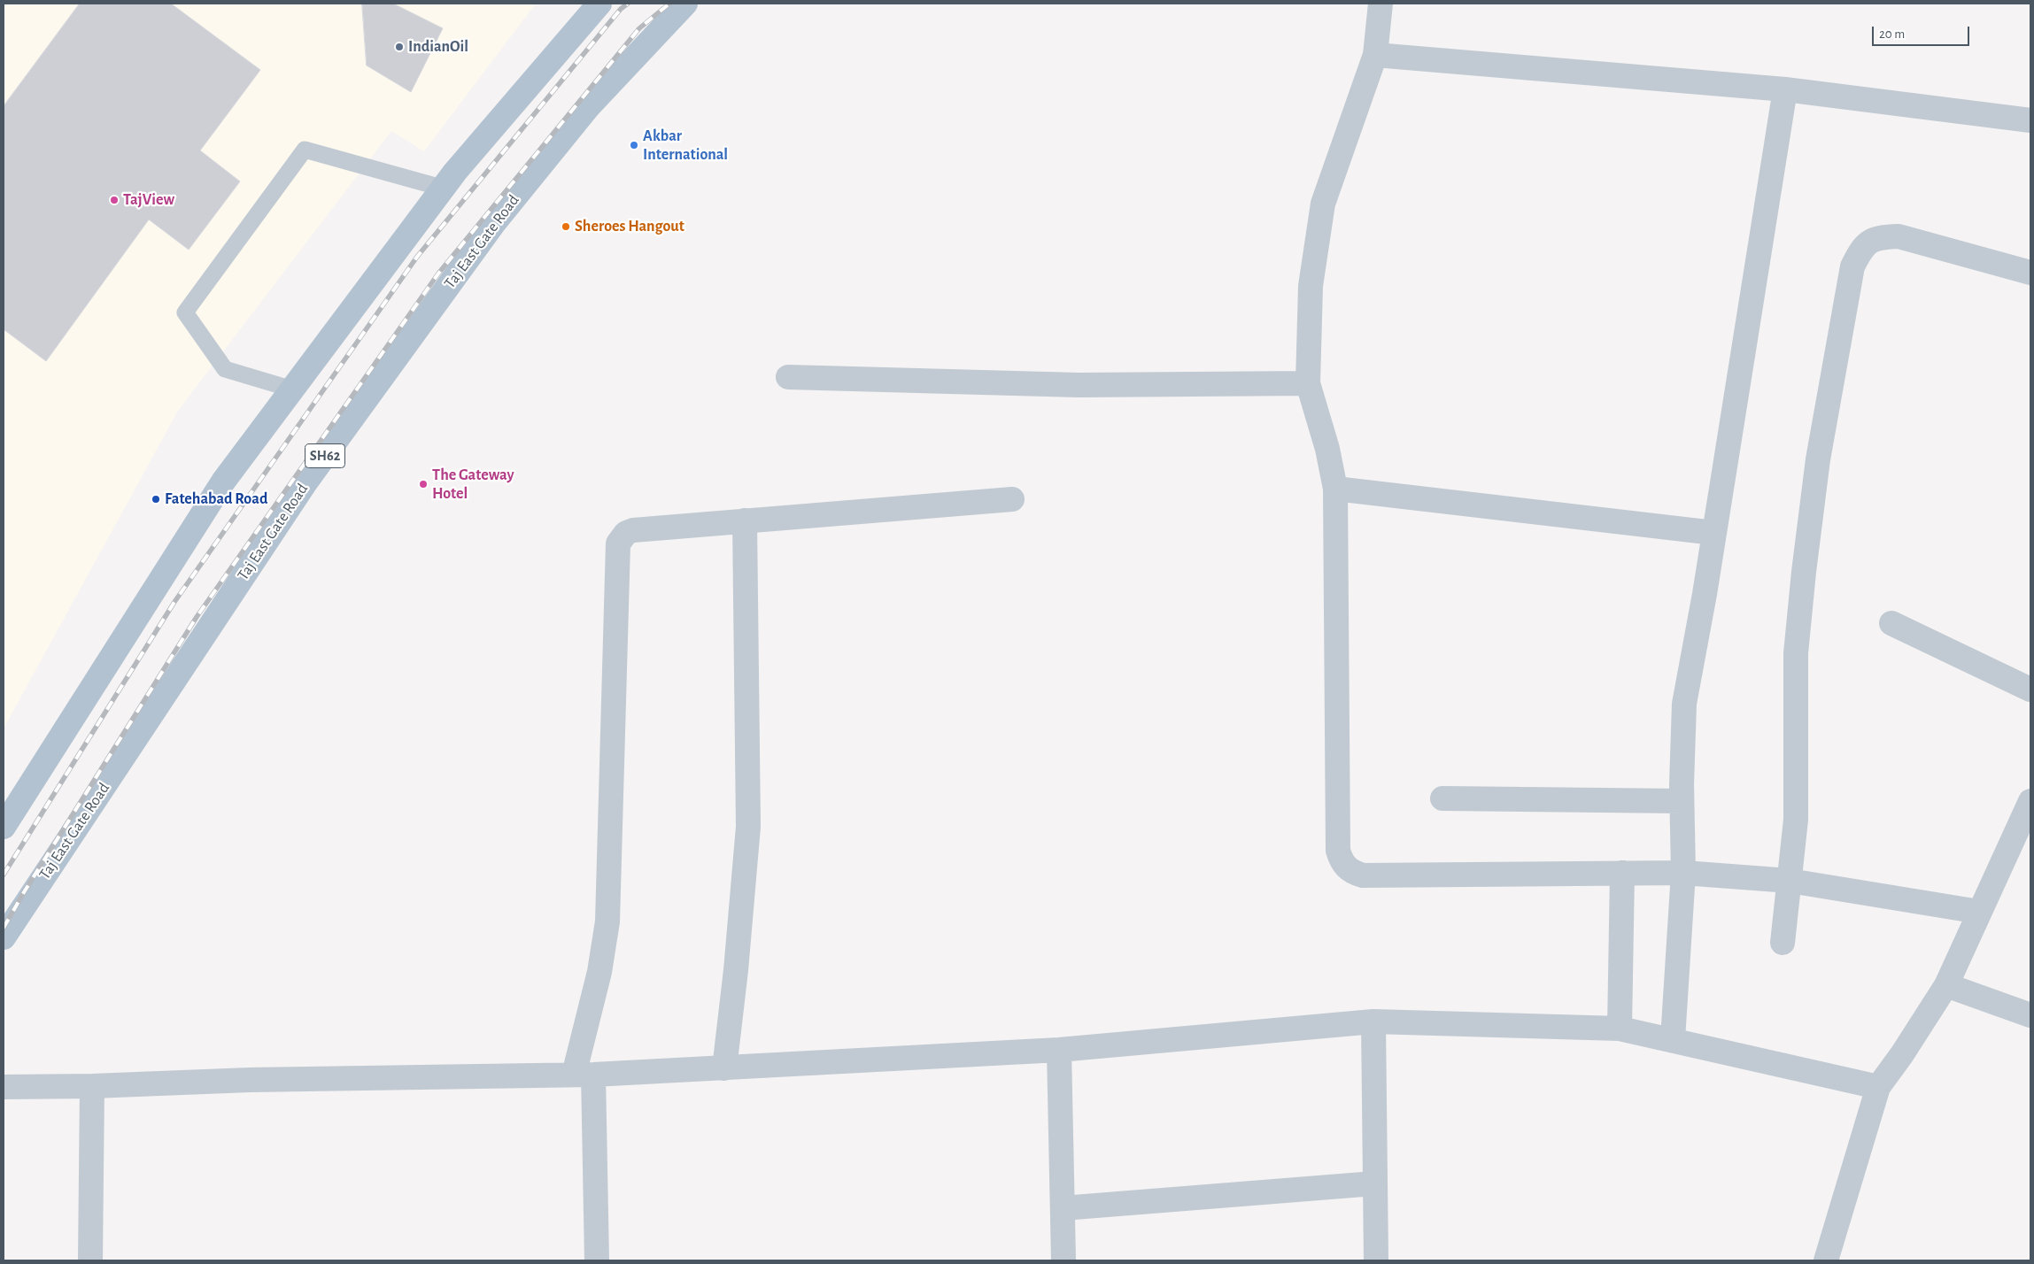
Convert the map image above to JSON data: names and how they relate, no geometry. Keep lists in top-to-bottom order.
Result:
{
  "streets": {
    "main road": ["Taj East Gate Road", "SH62"]
  },
  "places": [
    "IndianOil",
    "Akbar International",
    "TajView",
    "Sheroes Hangout",
    "The Gateway Hotel",
    "Fatehabad Road"
  ],
  "scale_bar": "20 m"
}
